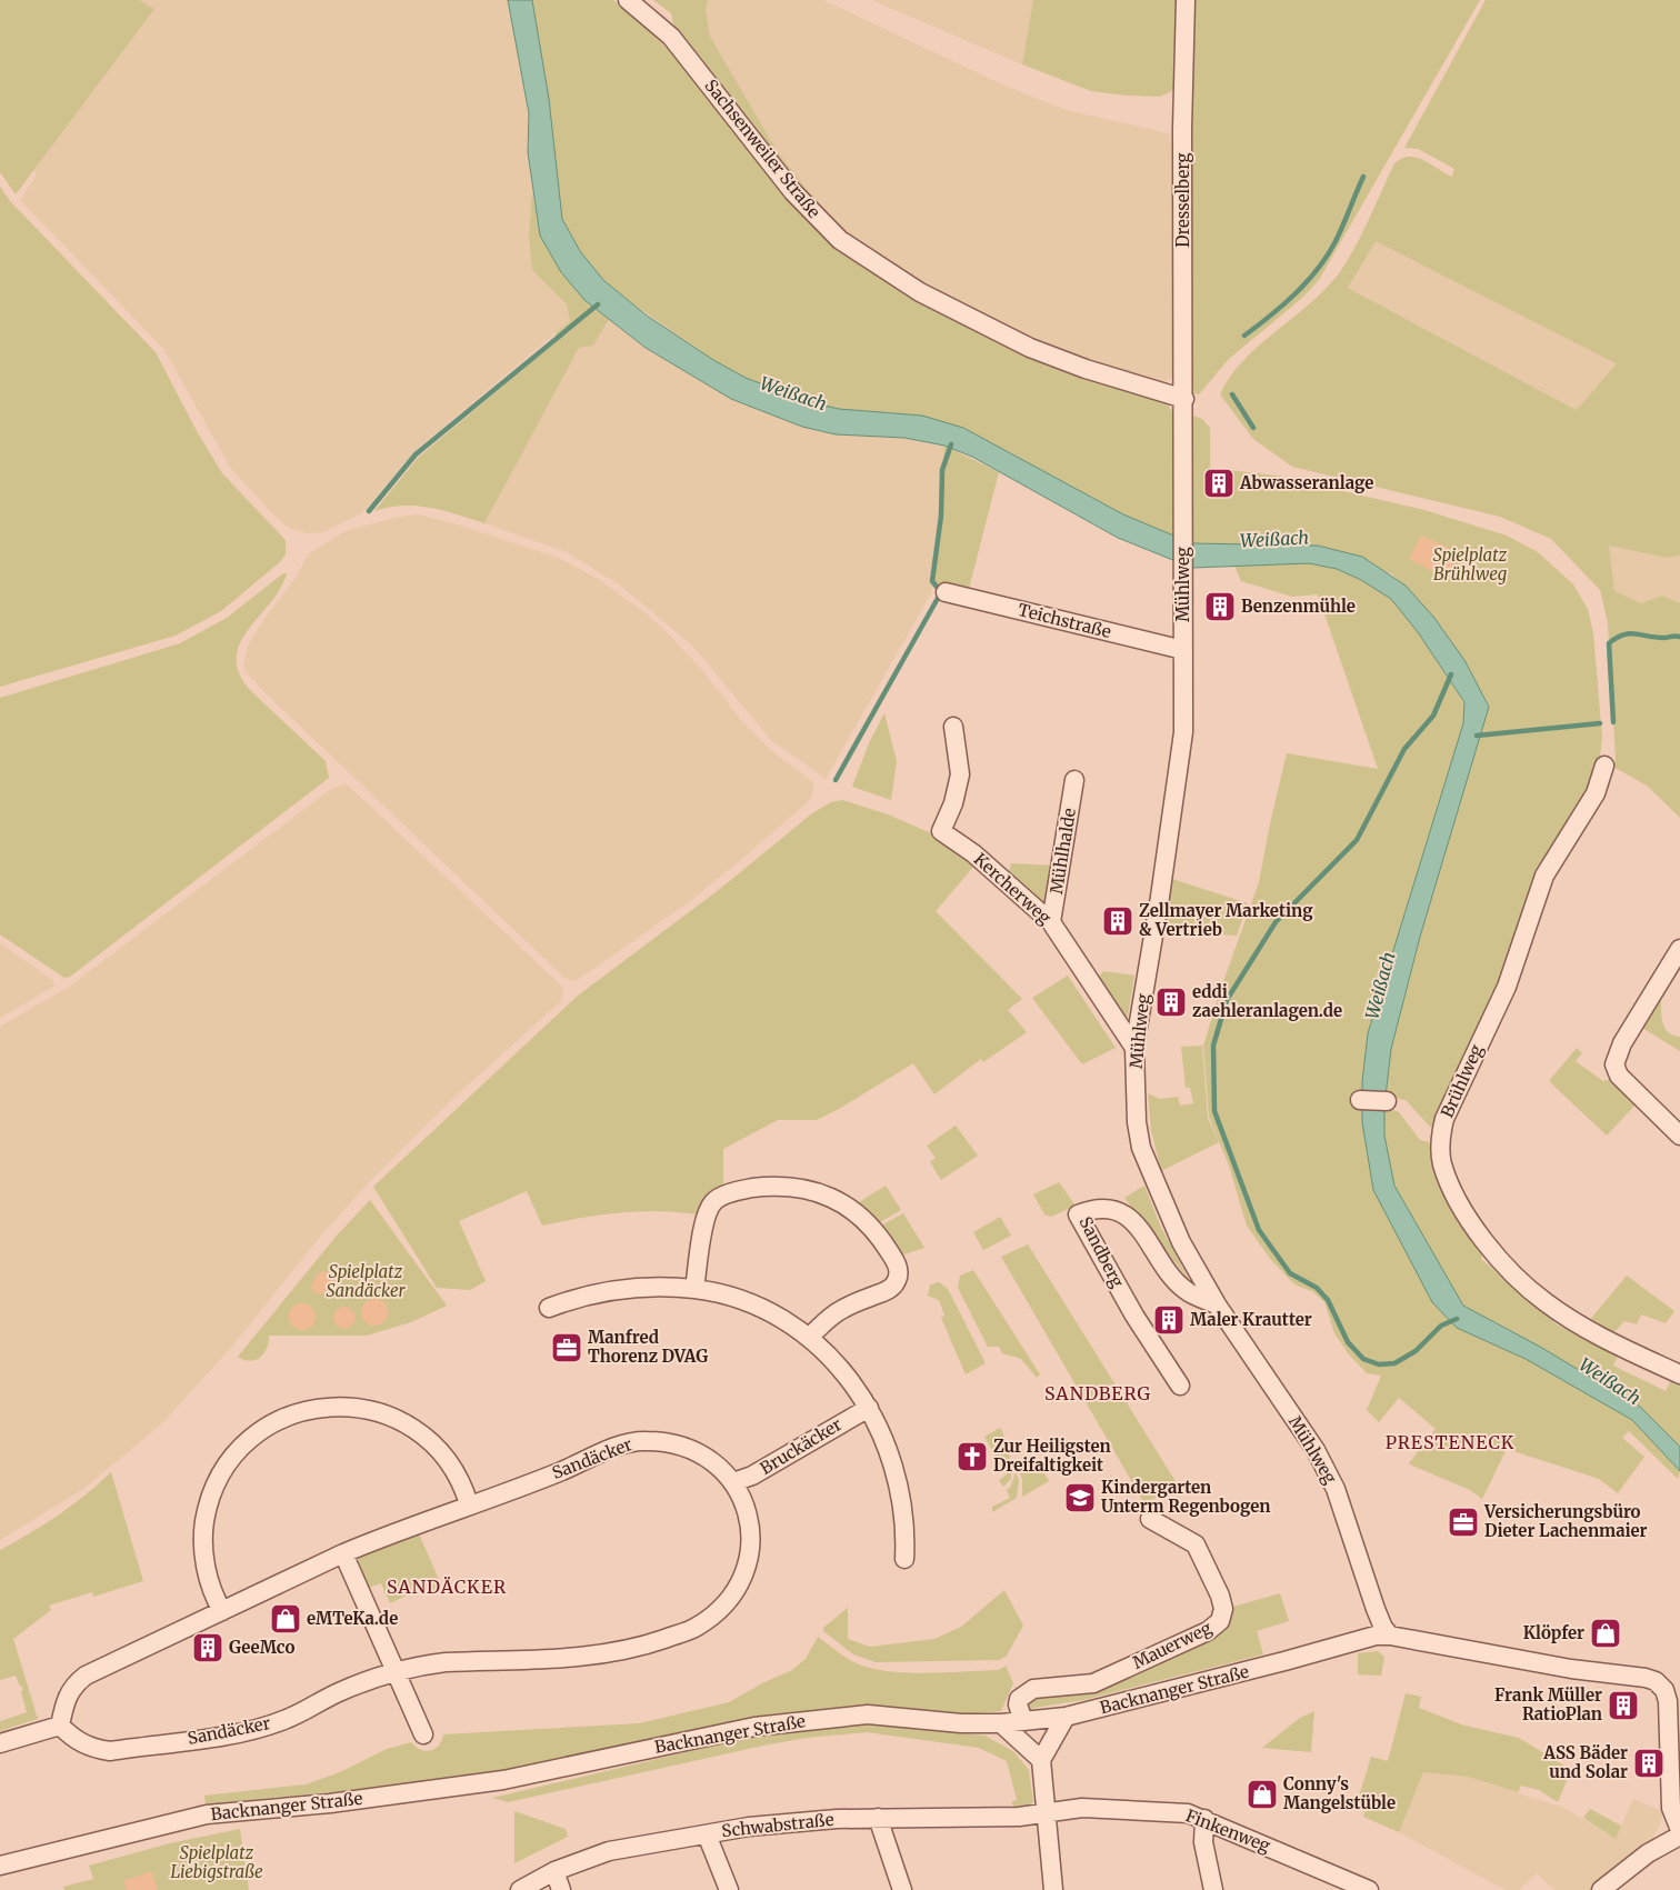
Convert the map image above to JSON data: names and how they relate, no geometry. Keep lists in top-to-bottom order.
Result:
{
  "streets": {
    "street": [
      "Sachsenweiler Straße",
      "Dresselberg",
      "Mühlweg",
      "Teichstraße",
      "Mühlhalde",
      "Kercherweg",
      "Brühlweg",
      "Sandberg",
      "Bruckäcker",
      "Sandäcker",
      "Mauerweg",
      "Backnanger Straße",
      "Schwabstraße",
      "Finkenweg"
    ]
  },
  "crossings": [
    ["Sachsenweiler Straße", "Dresselberg"],
    ["Sachsenweiler Straße", "Mühlweg"],
    ["Dresselberg", "Mühlweg"],
    ["Mühlweg", "Teichstraße"],
    ["Mühlweg", "Kercherweg"],
    ["Mühlweg", "Sandberg"],
    ["Mühlweg", "Backnanger Straße"],
    ["Mühlhalde", "Kercherweg"],
    ["Bruckäcker", "Sandäcker"],
    ["Mauerweg", "Backnanger Straße"],
    ["Schwabstraße", "Finkenweg"]
  ],
  "districts": ["SANDBERG", "PRESTENECK", "SANDÄCKER"],
  "water": ["Weißach"],
  "parks": ["Spielplatz Brühlweg", "Spielplatz Sandäcker", "Spielplatz Liebigstraße"],
  "places": {
    "building": [
      "Abwasseranlage",
      "Benzenmühle",
      "Zellmayer Marketing & Vertrieb",
      "eddi zaehleranlagen.de",
      "Maler Krautter",
      "GeeMco",
      "Frank Müller RatioPlan",
      "ASS Bäder und Solar"
    ],
    "office": ["Manfred Thorenz DVAG", "Versicherungsbüro Dieter Lachenmaier"],
    "church": ["Zur Heiligsten Dreifaltigkeit"],
    "school or university": ["Kindergarten Unterm Regenbogen"],
    "shop": ["eMTeKa.de", "Klöpfer", "Conny's Mangelstüble"]
  }
}
